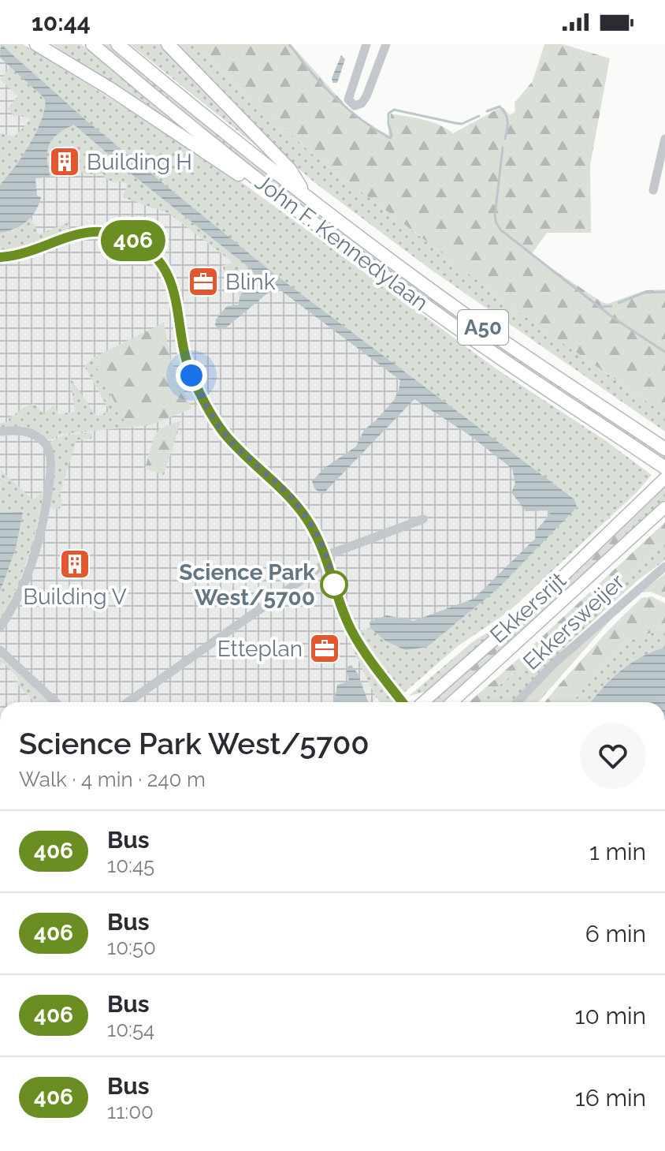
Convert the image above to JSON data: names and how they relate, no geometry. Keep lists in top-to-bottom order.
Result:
{
  "streets": {
    "highway": ["John F. Kennedylaan", "A50"],
    "main road": ["Ekkersrijt"],
    "street": ["Ekkersweijer"]
  },
  "crossings": [
    ["John F. Kennedylaan", "A50"]
  ],
  "places": {
    "building": ["Building H", "Building V"],
    "office": ["Blink", "Etteplan"],
    "other": ["Science Park West/5700"]
  },
  "lines": ["bus line 406"],
  "page": {
    "status": "10:44",
    "on_map": "406",
    "heading": ["Science Park West/5700", "Walk · 4 min · 240 m"],
    "list": [
      {
        "mark": "406",
        "name": "Bus",
        "note": "10:45",
        "value": "1 min"
      },
      {
        "mark": "406",
        "name": "Bus",
        "note": "10:50",
        "value": "6 min"
      },
      {
        "mark": "406",
        "name": "Bus",
        "note": "10:54",
        "value": "10 min"
      },
      {
        "mark": "406",
        "name": "Bus",
        "note": "11:00",
        "value": "16 min"
      }
    ]
  }
}
